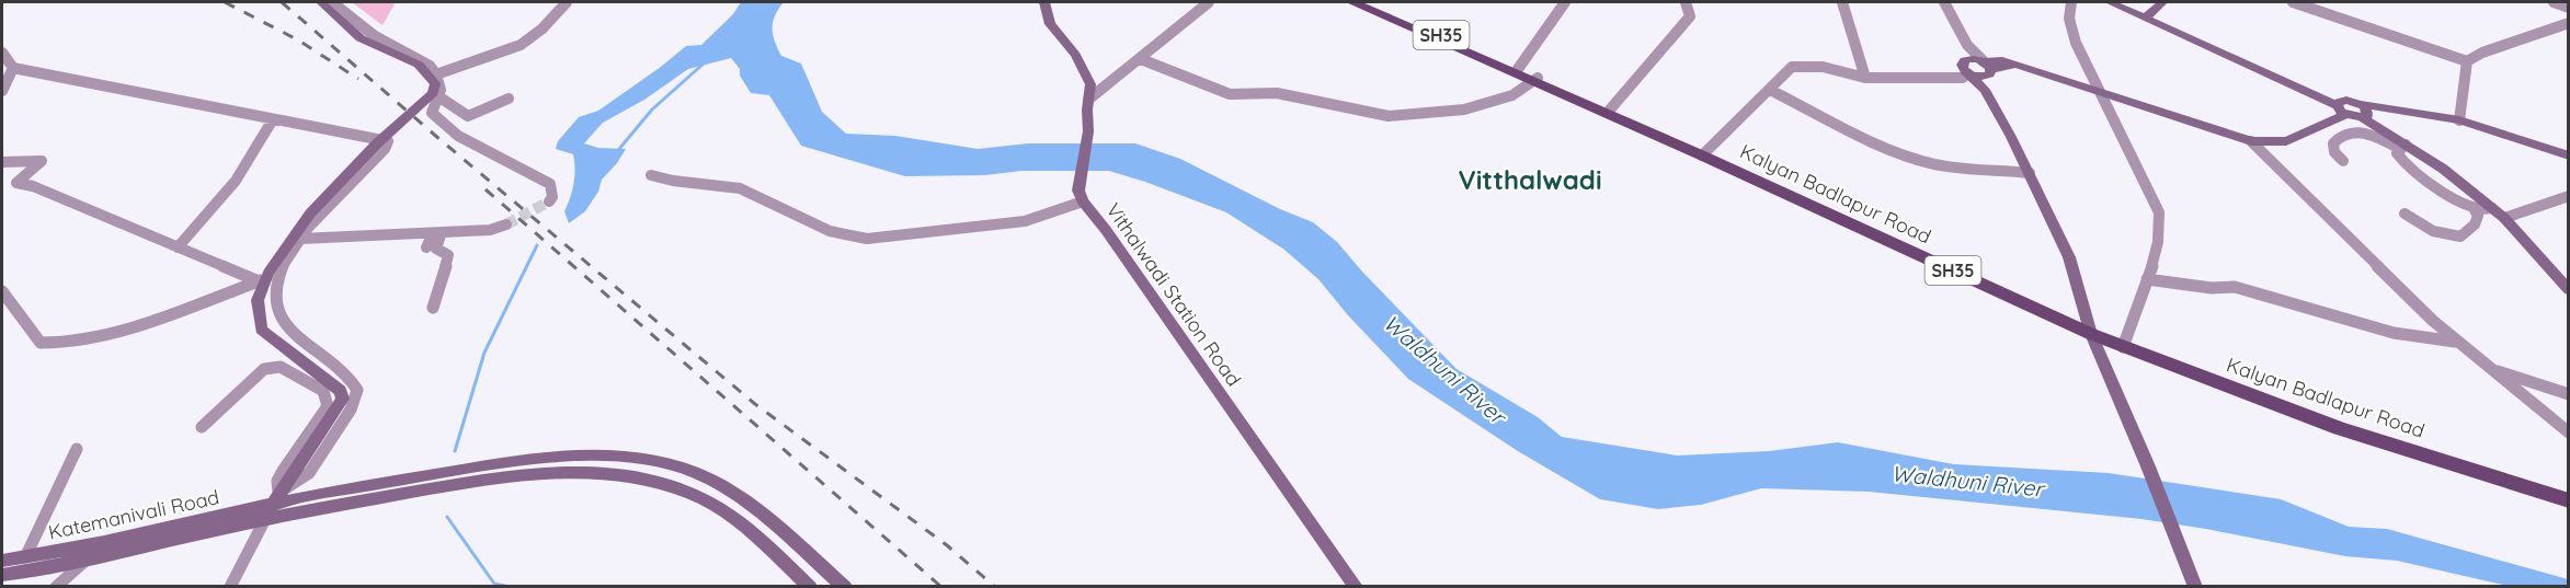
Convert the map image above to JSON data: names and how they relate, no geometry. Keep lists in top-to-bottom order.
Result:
{
  "streets": {
    "main road": [
      "SH35",
      "Kalyan Badlapur Road",
      "Vithalwadi Station Road",
      "Katemanivali Road"
    ]
  },
  "districts": ["Vitthalwadi"],
  "water": ["Waldhuni River"]
}
